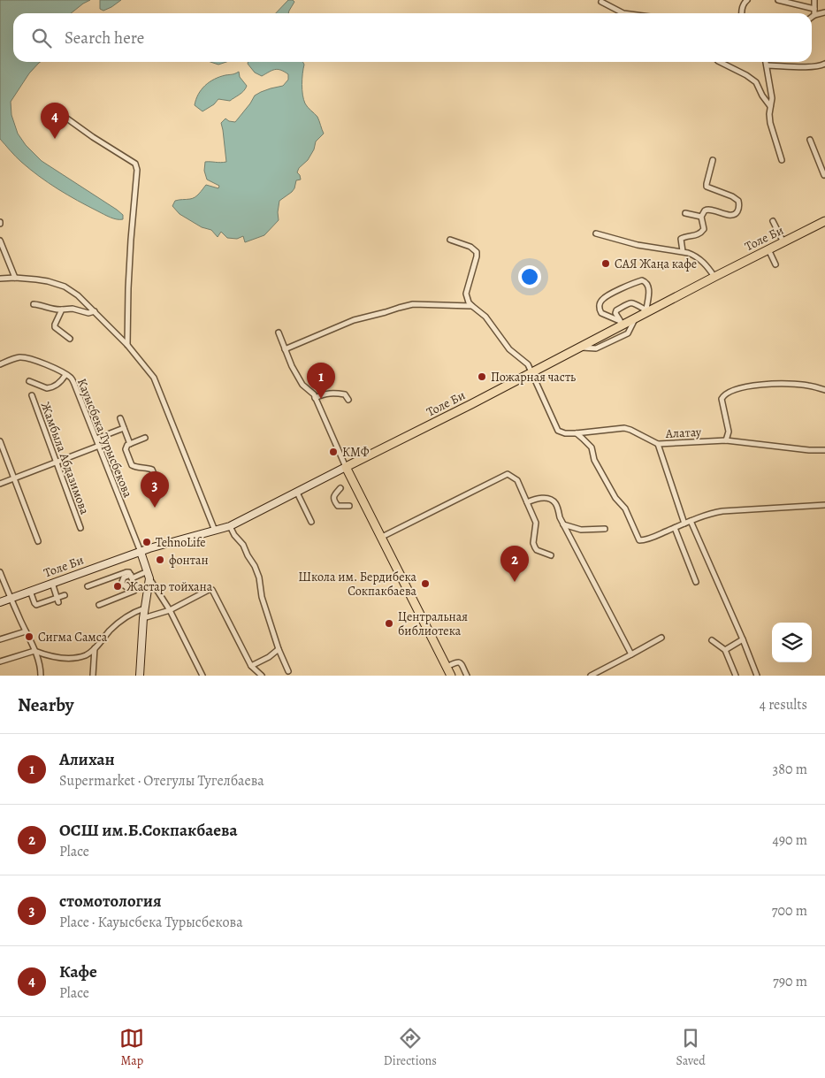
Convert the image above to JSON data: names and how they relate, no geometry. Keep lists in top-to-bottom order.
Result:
{
  "streets": {
    "main road": ["Толе Би"],
    "street": ["Алатау", "Кауысбека Турысбекова", "Жамбыла Абдазимова"]
  },
  "crossings": [
    ["Толе Би", "Алатау"],
    ["Толе Би", "Кауысбека Турысбекова"]
  ],
  "places": [
    "САЯ Жаңа кафе",
    "Пожарная часть",
    "КМФ",
    "TehnoLife",
    "фонтан",
    "Школа им. Бердибека Сокпакбаева",
    "Жастар тойхана",
    "Центральная библиотека",
    "Сигма Самса"
  ],
  "page": {
    "search": "Search here",
    "pins": [
      "4",
      "1",
      "3",
      "2"
    ],
    "heading": ["Nearby", "4 results"],
    "list": [
      {
        "mark": "1",
        "name": "Алихан",
        "note": "Supermarket · Отегулы Тугелбаева",
        "value": "380 m"
      },
      {
        "mark": "2",
        "name": "ОСШ им.Б.Сокпакбаева",
        "note": "Place",
        "value": "490 m"
      },
      {
        "mark": "3",
        "name": "стомотология",
        "note": "Place · Кауысбека Турысбекова",
        "value": "700 m"
      },
      {
        "mark": "4",
        "name": "Кафе",
        "note": "Place",
        "value": "790 m"
      }
    ],
    "nav": ["Map", "Directions", "Saved"]
  }
}
